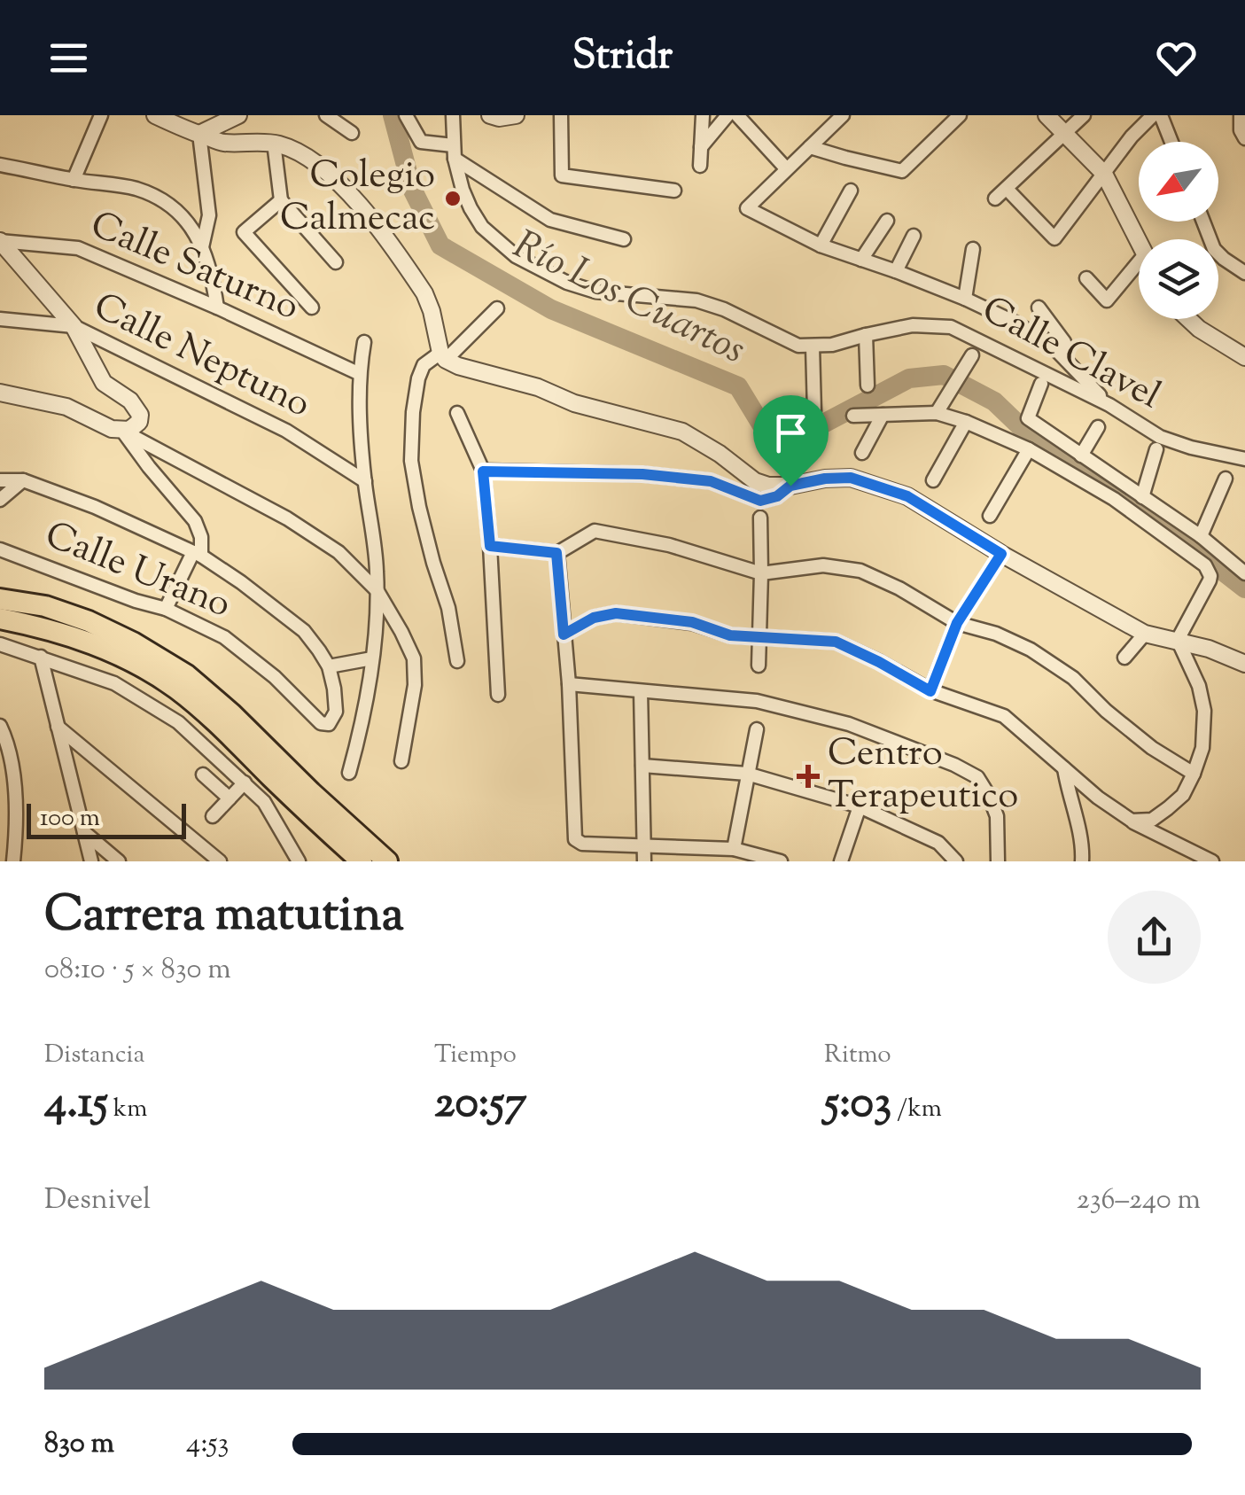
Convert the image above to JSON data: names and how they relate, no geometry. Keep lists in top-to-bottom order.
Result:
{
  "streets": {
    "street": [
      "Calle Saturno",
      "Calle Clavel",
      "Calle Neptuno",
      "Calle Urano"
    ]
  },
  "water": ["Río Los Cuartos"],
  "places": {
    "other": ["Colegio Calmecac"],
    "health": ["Centro Terapeutico"]
  },
  "scale_bar": "100 m",
  "north": "bottom left",
  "page": {
    "header": "Stridr",
    "scale": "100 m",
    "heading": ["Carrera matutina", "08:10 · 5 × 830 m"],
    "stats": [
      ["Distancia", "4.15 km"],
      ["Tiempo", "20:57"],
      ["Ritmo", "5:03 /km"]
    ],
    "chart": ["Desnivel", "236–240 m"],
    "list": [
      {
        "name": "830 m",
        "note": "4:53"
      }
    ]
  }
}
